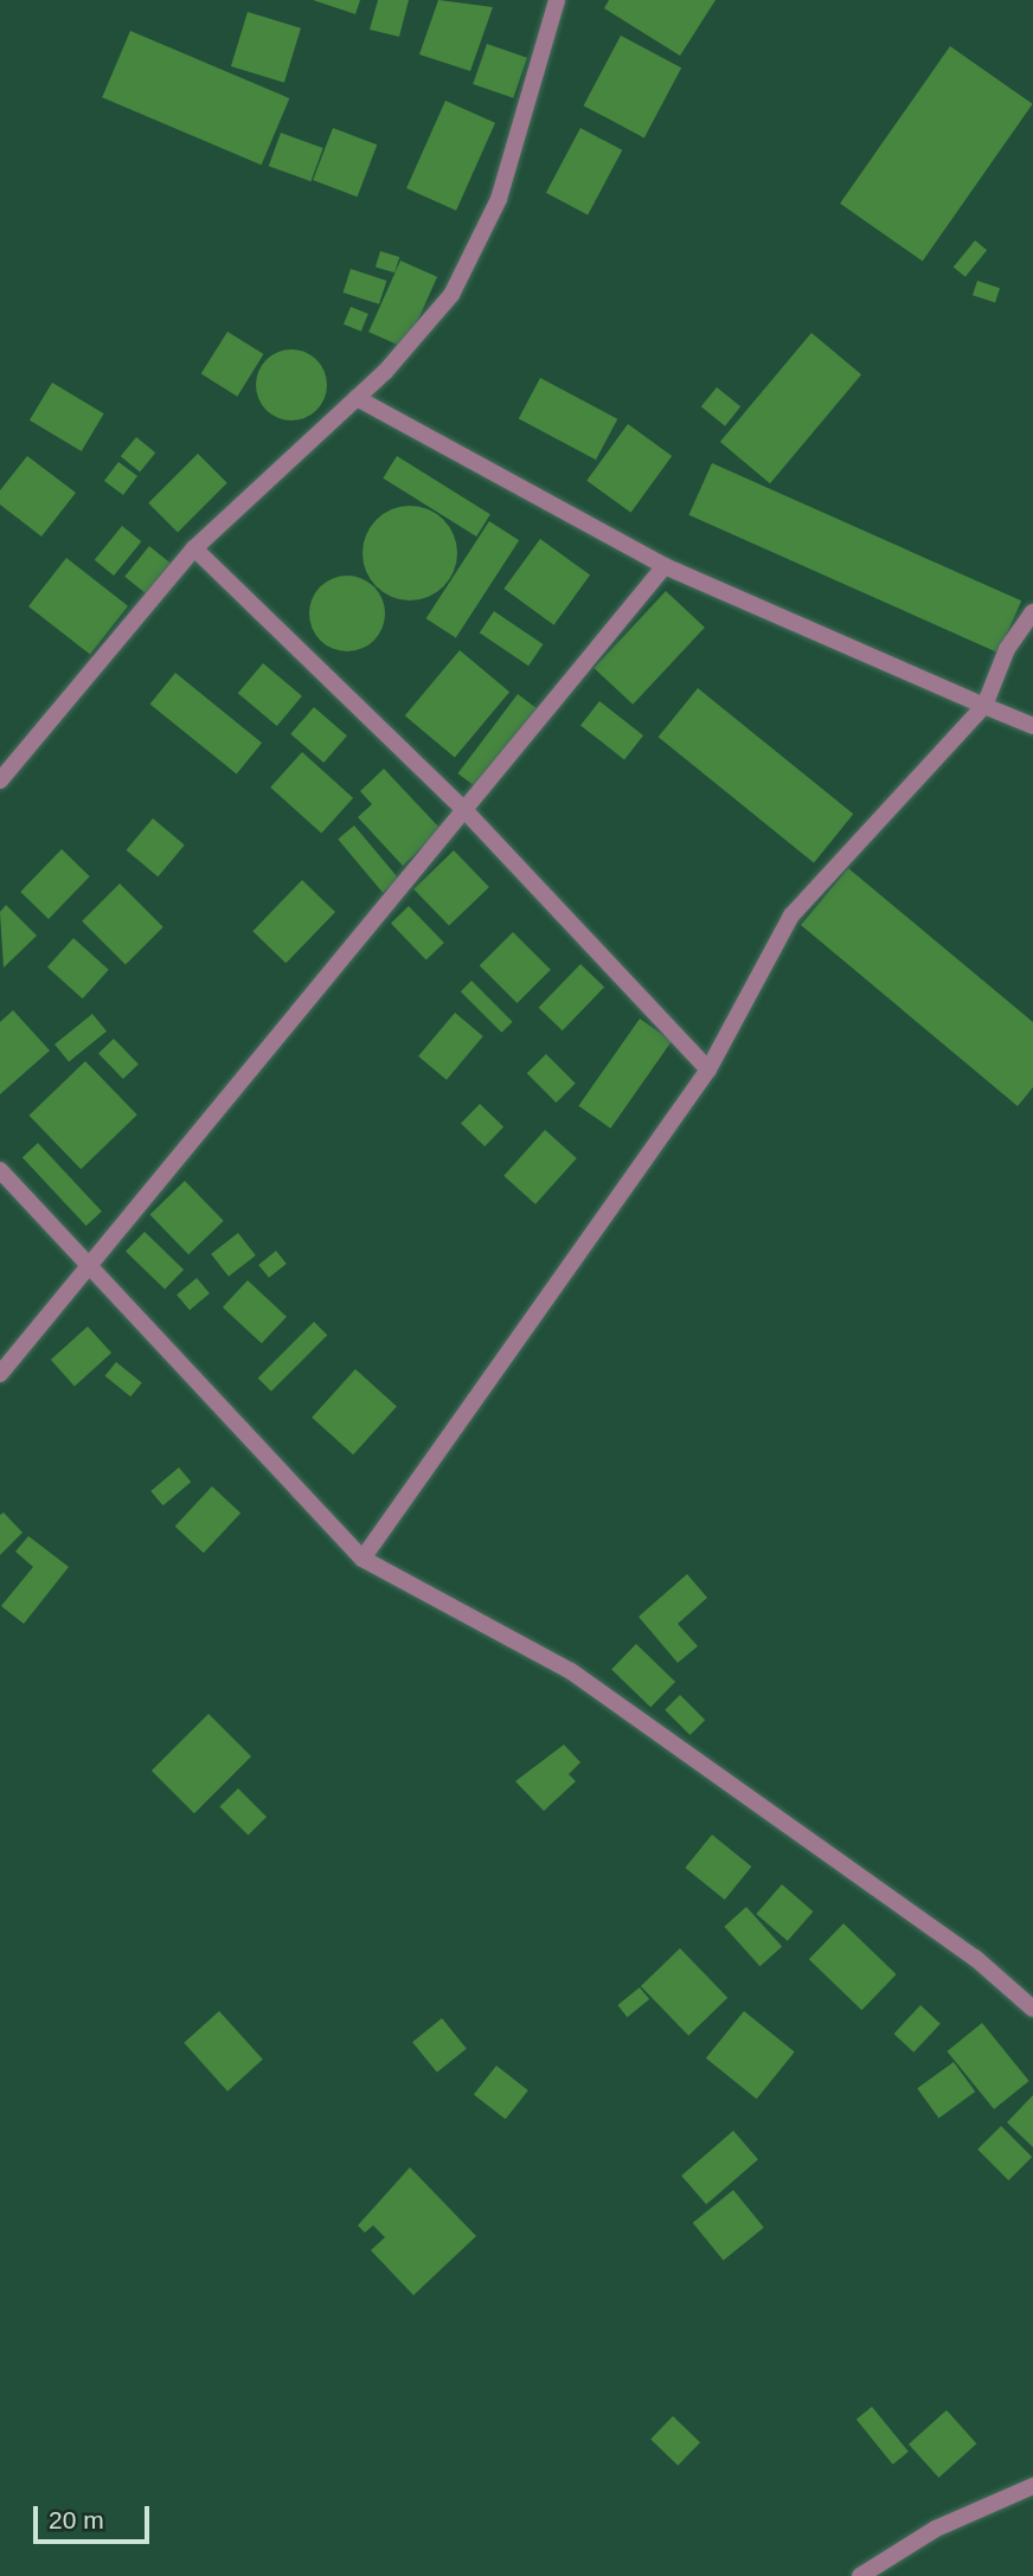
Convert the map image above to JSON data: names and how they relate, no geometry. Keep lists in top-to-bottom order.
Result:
{
  "scale_bar": "20 m"
}
